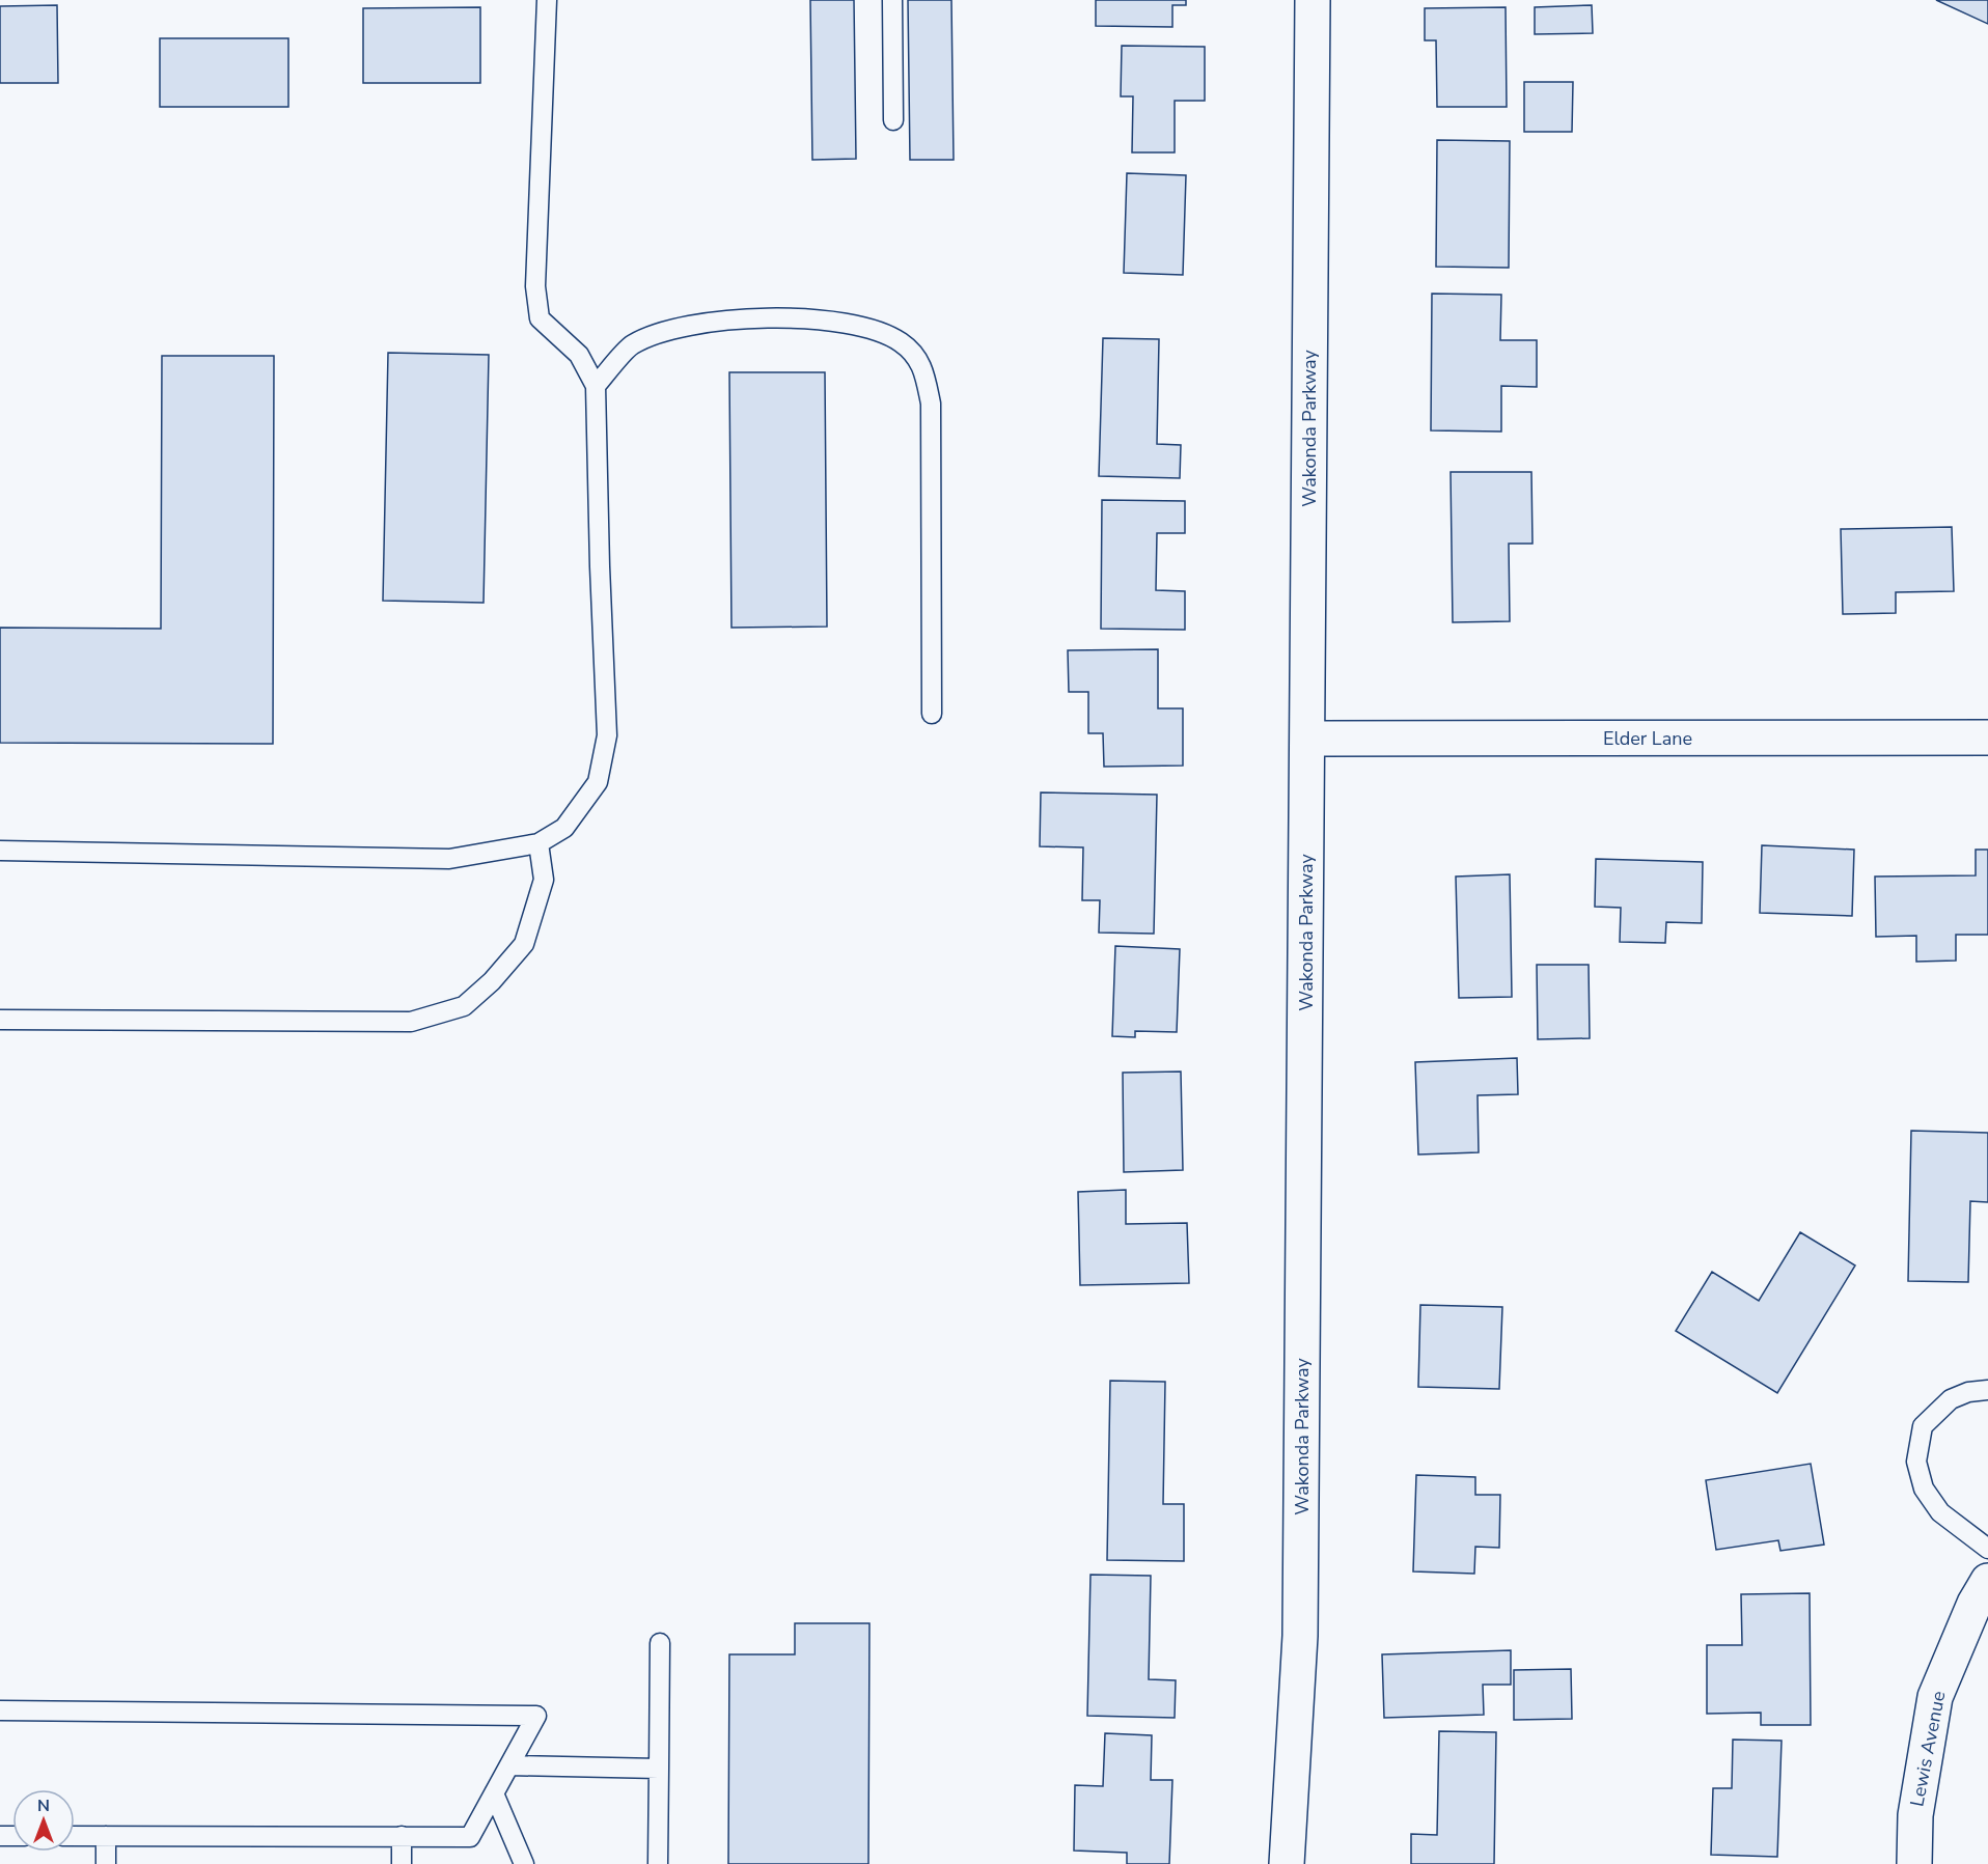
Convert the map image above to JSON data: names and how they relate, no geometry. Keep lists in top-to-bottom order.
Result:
{
  "streets": {
    "street": ["Wakonda Parkway", "Elder Lane", "Lewis Avenue"]
  },
  "crossings": [
    ["Wakonda Parkway", "Elder Lane"]
  ],
  "north": "top"
}
